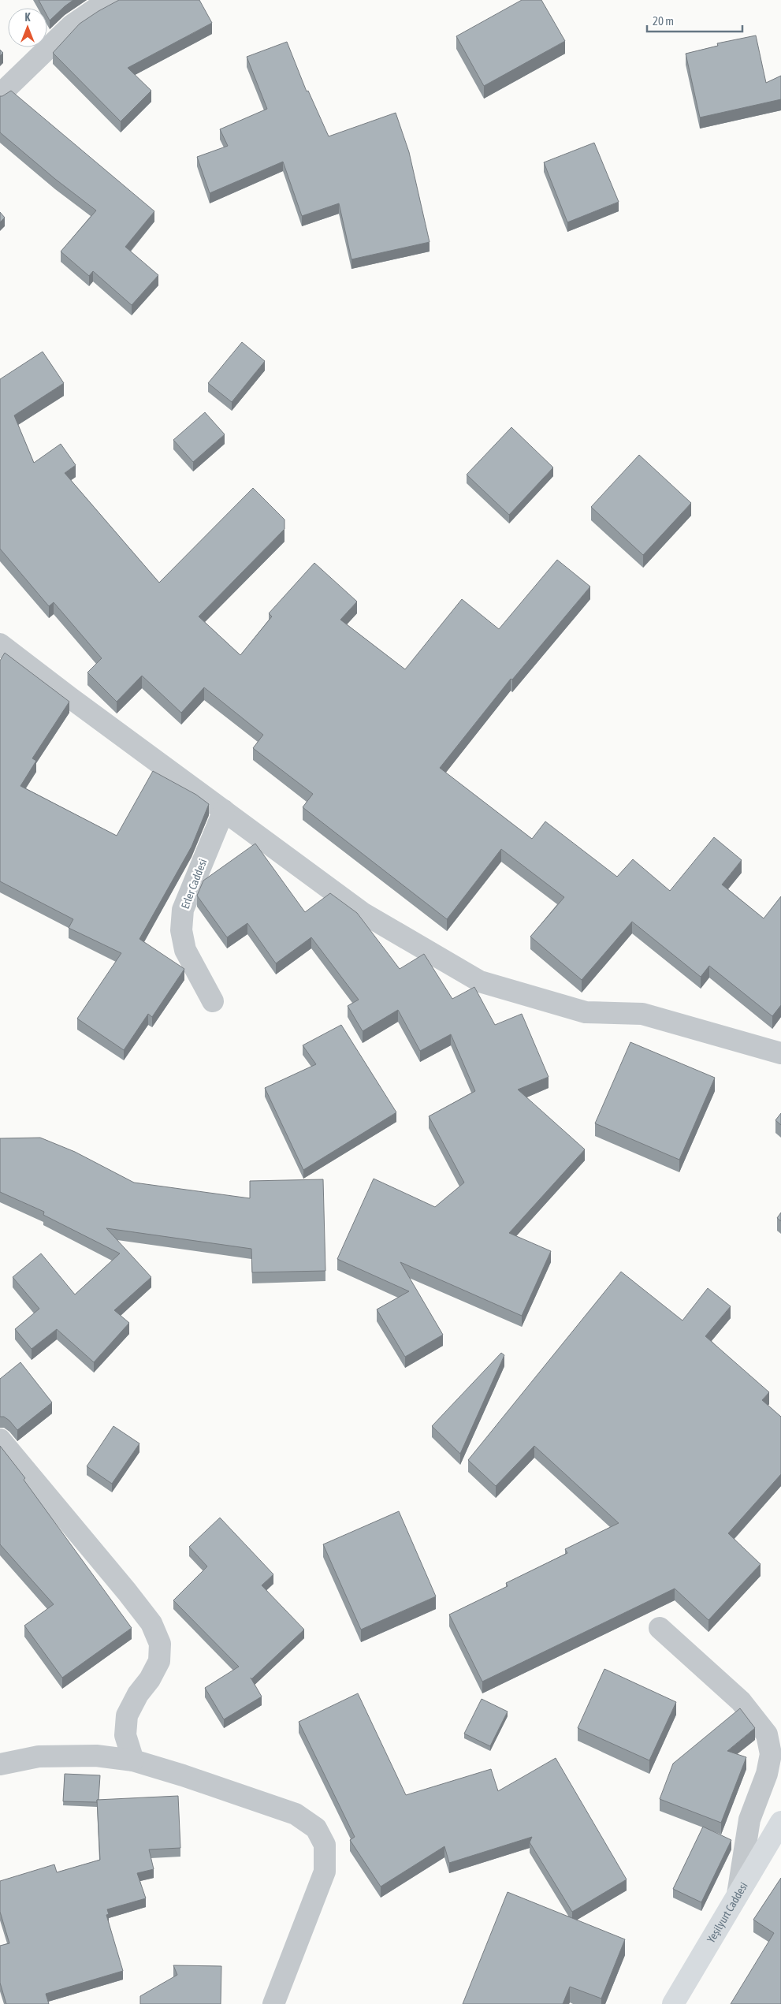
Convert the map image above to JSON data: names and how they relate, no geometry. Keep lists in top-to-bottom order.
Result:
{
  "streets": {
    "main road": ["Yeşilyurt Caddesi"],
    "street": ["Erler Caddesi"]
  },
  "scale_bar": "20 m",
  "north": "top"
}
